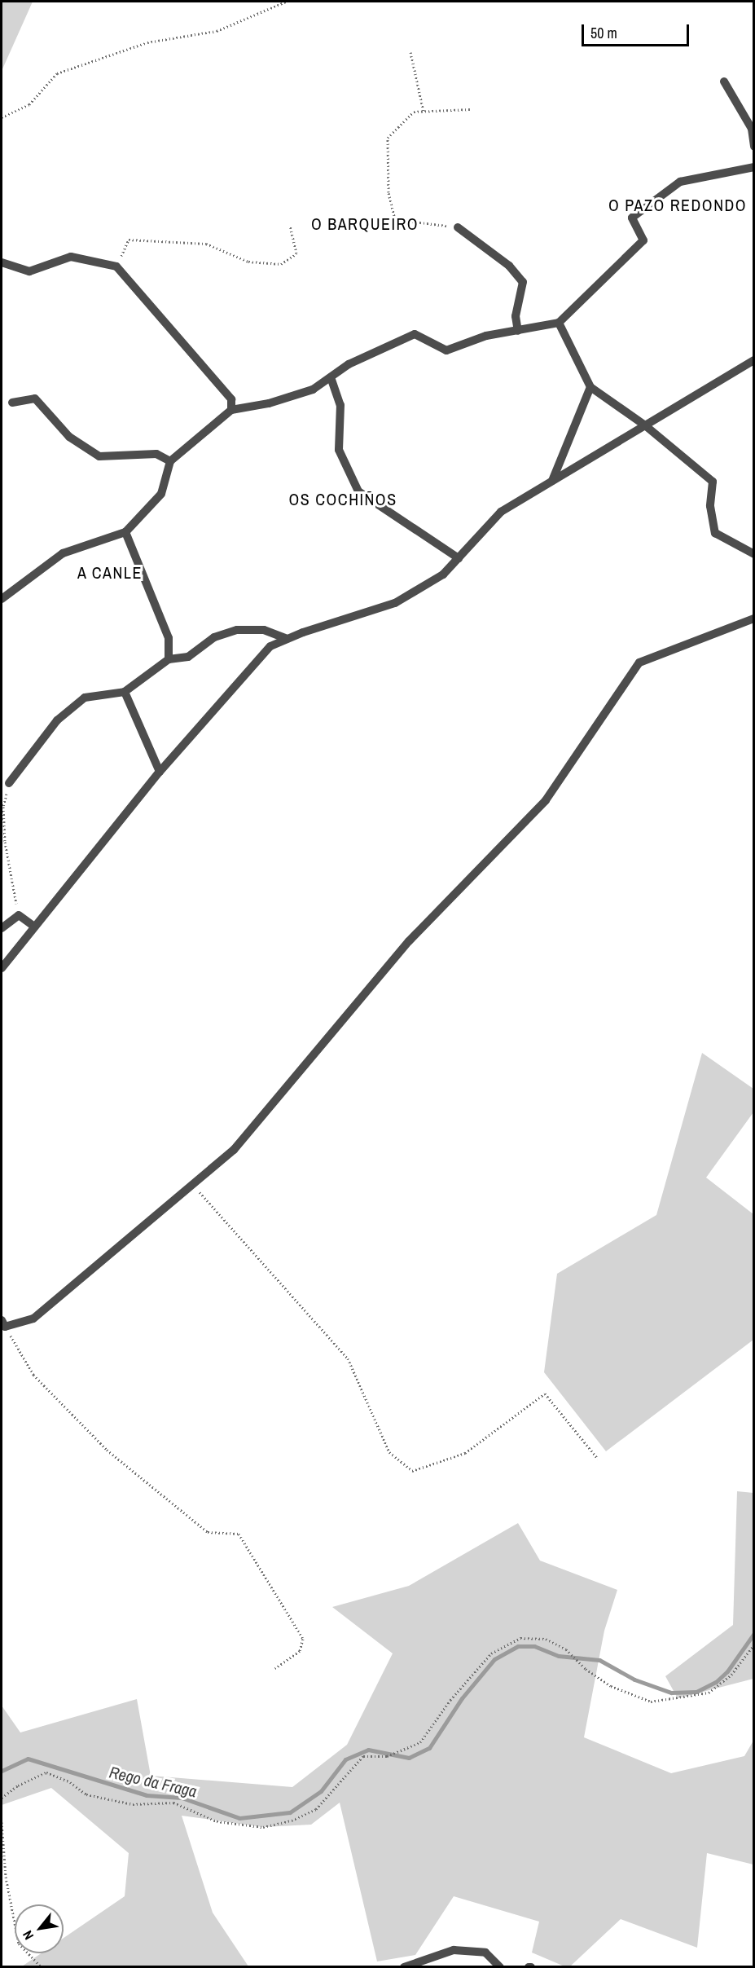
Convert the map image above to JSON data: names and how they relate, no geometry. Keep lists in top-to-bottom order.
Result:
{
  "districts": [
    "O PAZO REDONDO",
    "O BARQUEIRO",
    "OS COCHIÑOS",
    "A CANLE"
  ],
  "water": ["Rego da Fraga"],
  "scale_bar": "50 m",
  "north": "bottom left"
}
